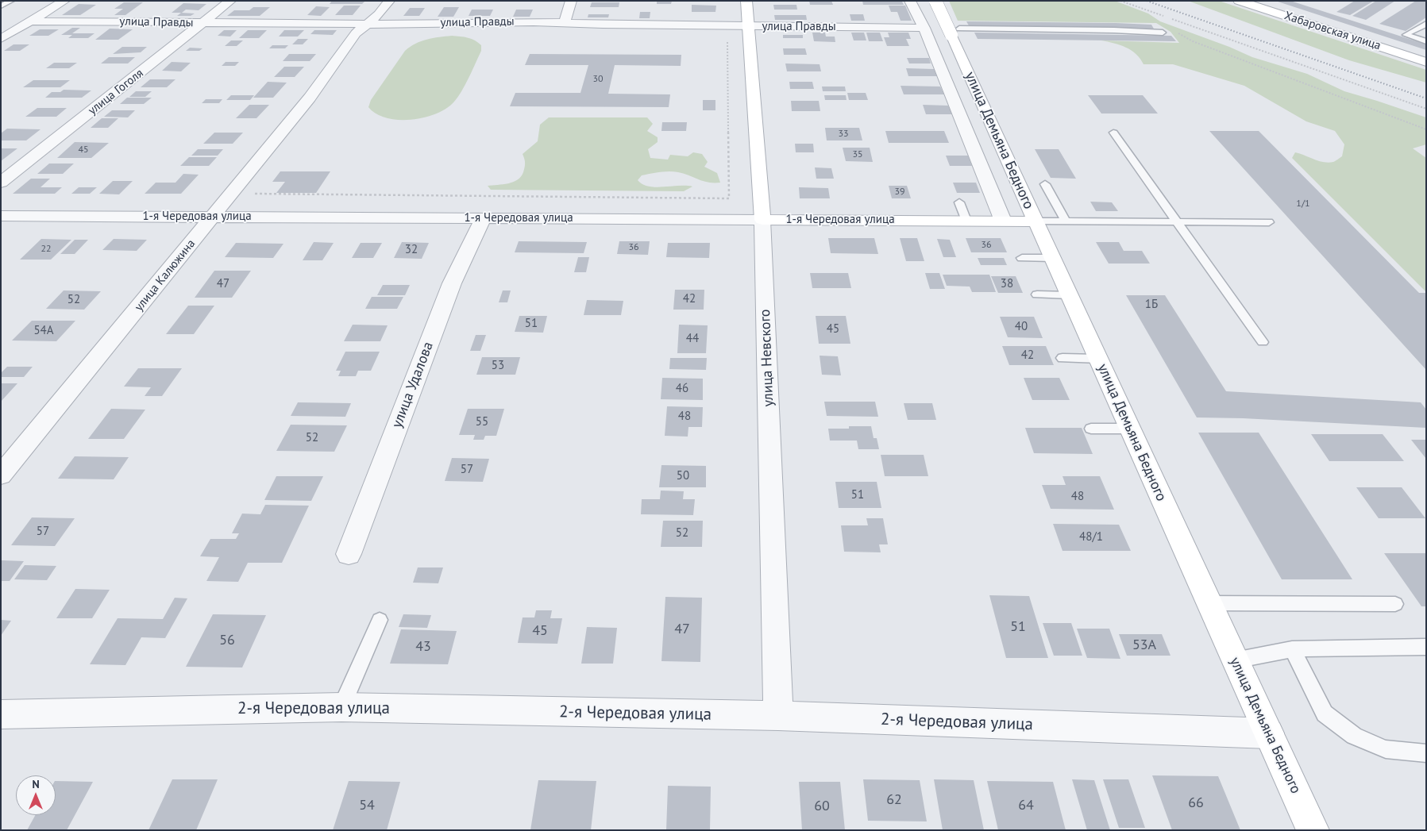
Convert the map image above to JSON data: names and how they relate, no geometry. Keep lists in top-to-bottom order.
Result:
{
  "streets": {
    "main road": [
      "Хабаровская улица",
      "улица Демьяна Бедного",
      "1-я Чередовая улица",
      "улица Невского"
    ],
    "street": [
      "улица Правды",
      "улица Гоголя",
      "улица Калюжина",
      "улица Удалова",
      "2-я Чередовая улица"
    ]
  },
  "crossings": [
    ["улица Правды", "улица Гоголя"],
    ["улица Правды", "улица Демьяна Бедного"],
    ["улица Правды", "улица Калюжина"],
    ["улица Правды", "улица Невского"],
    ["улица Демьяна Бедного", "1-я Чередовая улица"],
    ["улица Демьяна Бедного", "2-я Чередовая улица"],
    ["1-я Чередовая улица", "улица Калюжина"],
    ["1-я Чередовая улица", "улица Невского"],
    ["1-я Чередовая улица", "улица Удалова"],
    ["улица Невского", "2-я Чередовая улица"]
  ],
  "house_numbers": [
    "30",
    "33",
    "45",
    "35",
    "39",
    "1/1",
    "36",
    "36",
    "22",
    "32",
    "47",
    "38",
    "42",
    "52",
    "1Б",
    "51",
    "40",
    "45",
    "54А",
    "44",
    "42",
    "53",
    "46",
    "48",
    "55",
    "52",
    "57",
    "50",
    "51",
    "48",
    "57",
    "52",
    "48/1",
    "51",
    "47",
    "45",
    "56",
    "53А",
    "43",
    "62",
    "66",
    "54",
    "64",
    "60"
  ],
  "north": "top"
}
